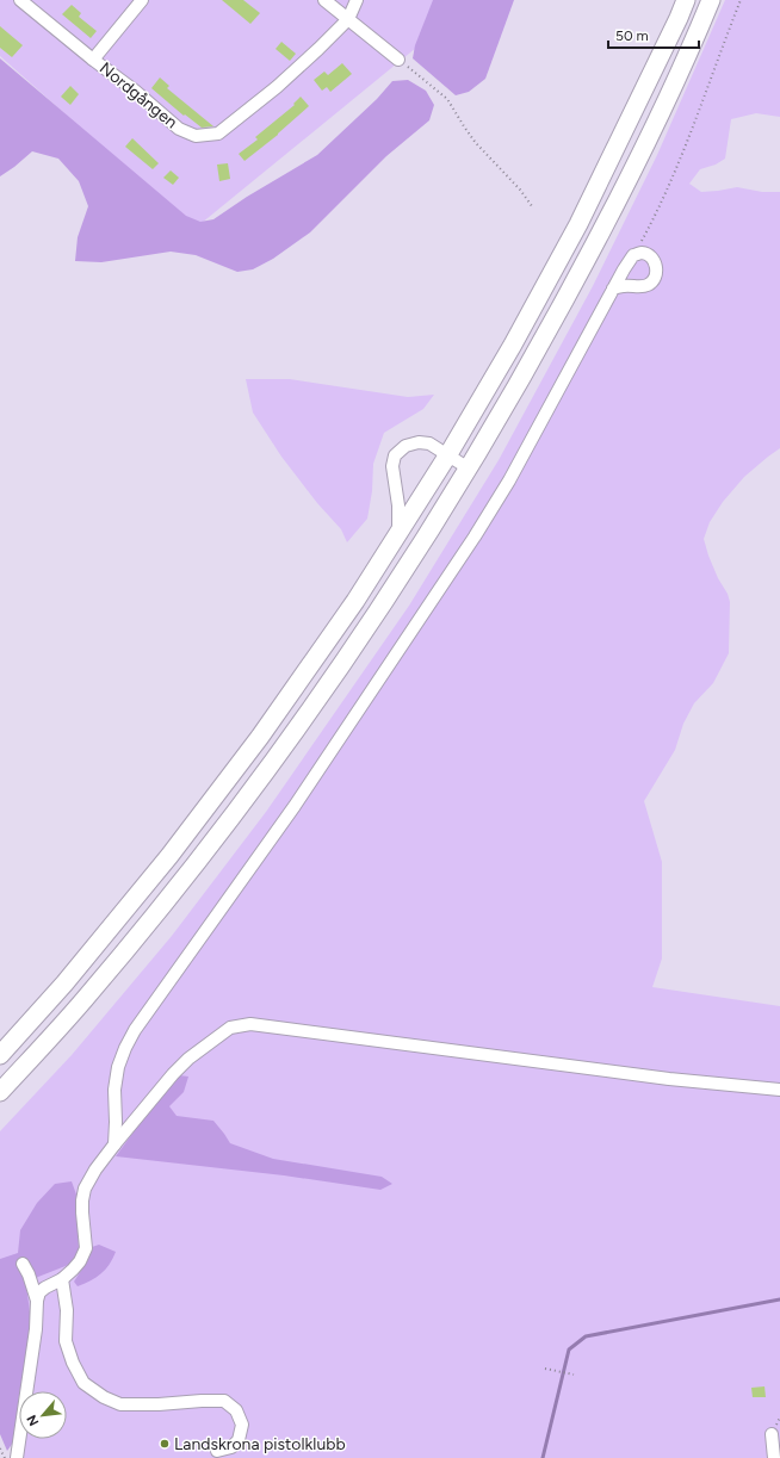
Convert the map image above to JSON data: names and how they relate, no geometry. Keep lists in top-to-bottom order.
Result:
{
  "streets": {
    "street": ["Nordgången"]
  },
  "places": ["Landskrona pistolklubb"],
  "scale_bar": "50 m",
  "north": "bottom left"
}
